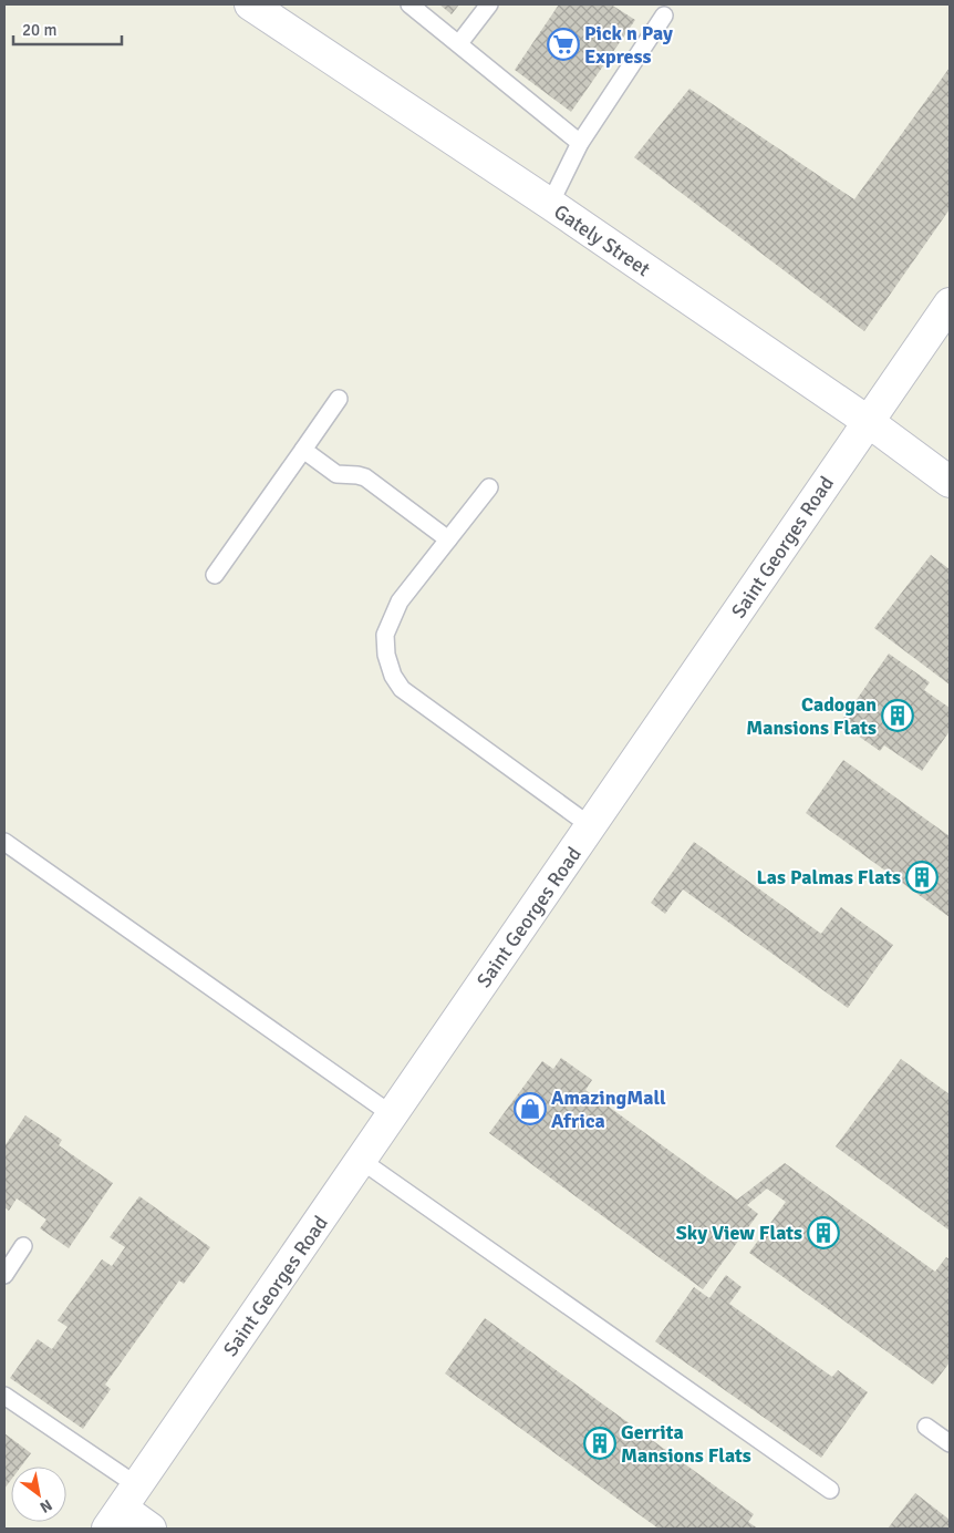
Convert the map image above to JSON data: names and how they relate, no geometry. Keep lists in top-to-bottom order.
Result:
{
  "streets": {
    "street": ["Gately Street", "Saint Georges Road"]
  },
  "crossings": [
    ["Gately Street", "Saint Georges Road"]
  ],
  "places": {
    "supermarket": ["Pick n Pay Express"],
    "building": [
      "Cadogan Mansions Flats",
      "Las Palmas Flats",
      "Sky View Flats",
      "Gerrita Mansions Flats"
    ],
    "shop": ["AmazingMall Africa"]
  },
  "scale_bar": "20 m",
  "north": "bottom right"
}
